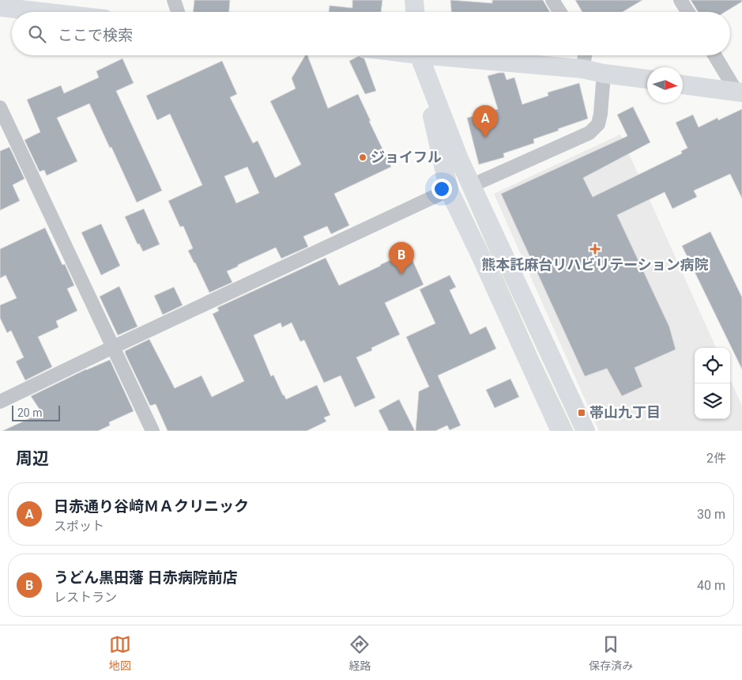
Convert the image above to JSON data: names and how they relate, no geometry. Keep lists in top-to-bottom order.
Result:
{
  "places": {
    "other": ["ジョイフル"],
    "health": ["熊本託麻台リハビリテーション病院"],
    "transit": ["帯山九丁目"]
  },
  "scale_bar": "20 m",
  "north": "right",
  "page": {
    "search": "ここで検索",
    "pins": ["A", "B"],
    "scale": "20 m",
    "heading": ["周辺", "2件"],
    "list": [
      {
        "mark": "A",
        "name": "日赤通り谷﨑ＭＡクリニック",
        "note": "スポット",
        "value": "30 m"
      },
      {
        "mark": "B",
        "name": "うどん黒田藩 日赤病院前店",
        "note": "レストラン",
        "value": "40 m"
      }
    ],
    "nav": ["地図", "経路", "保存済み"]
  }
}
